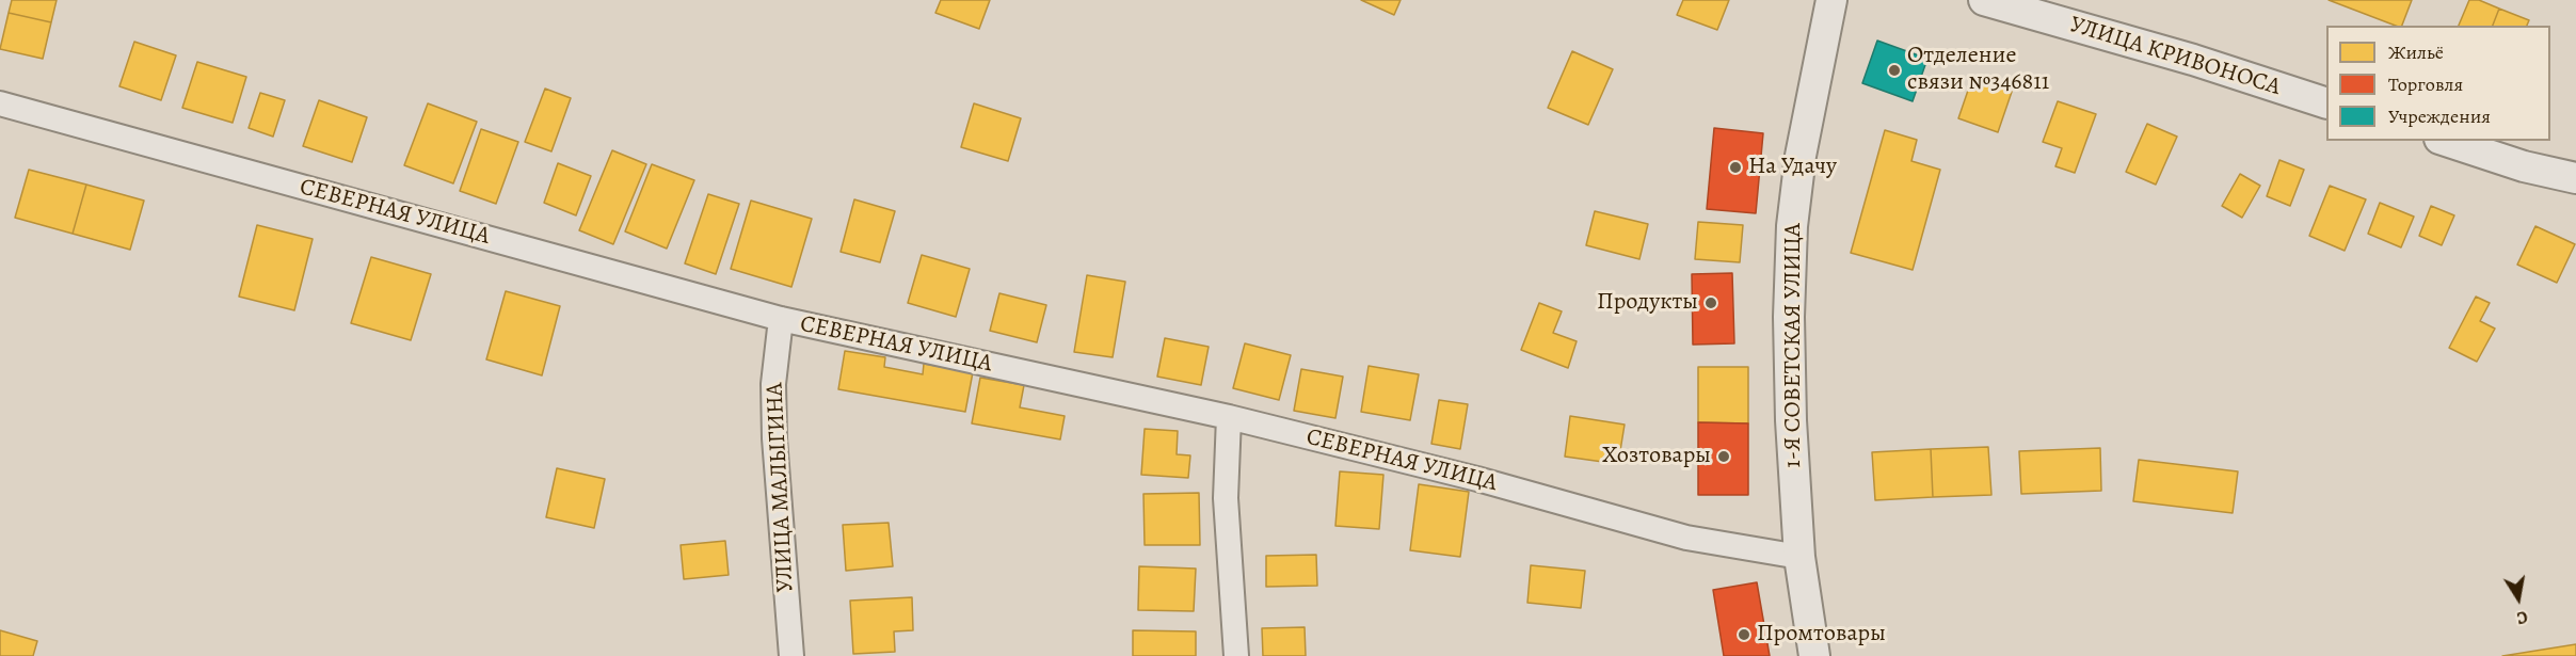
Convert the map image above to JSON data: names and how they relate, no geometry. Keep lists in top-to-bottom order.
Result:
{
  "streets": {
    "street": [
      "УЛИЦА КРИВОНОСА",
      "СЕВЕРНАЯ УЛИЦА",
      "1-Я СОВЕТСКАЯ УЛИЦА",
      "УЛИЦА МАЛЫГИНА"
    ]
  },
  "crossings": [
    ["СЕВЕРНАЯ УЛИЦА", "1-Я СОВЕТСКАЯ УЛИЦА"],
    ["СЕВЕРНАЯ УЛИЦА", "УЛИЦА МАЛЫГИНА"]
  ],
  "places": [
    "Отделение связи №346811",
    "На Удачу",
    "Продукты",
    "Хозтовары",
    "Промтовары"
  ],
  "legend": ["Жильё", "Торговля", "Учреждения"],
  "north": "bottom"
}
